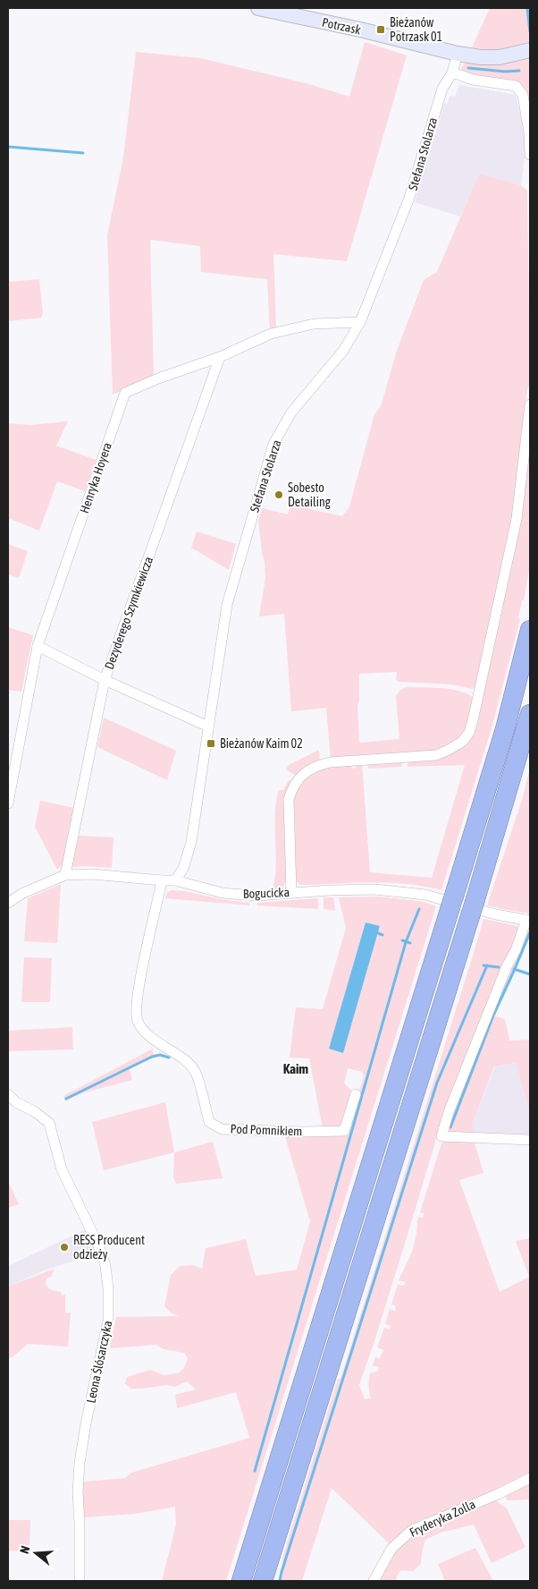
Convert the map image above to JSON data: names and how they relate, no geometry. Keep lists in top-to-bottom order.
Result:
{
  "streets": {
    "street": [
      "Potrzask",
      "Stefana Stolarza",
      "Henryka Hoyera",
      "Dezyderego Szymkiewicza",
      "Bogucicka",
      "Pod Pomnikiem",
      "Leona Ślósarczyka",
      "Fryderyka Zolla"
    ]
  },
  "crossings": [
    ["Potrzask", "Stefana Stolarza"],
    ["Stefana Stolarza", "Henryka Hoyera"],
    ["Stefana Stolarza", "Bogucicka"],
    ["Henryka Hoyera", "Dezyderego Szymkiewicza"],
    ["Dezyderego Szymkiewicza", "Bogucicka"],
    ["Bogucicka", "Pod Pomnikiem"]
  ],
  "districts": ["Kaim"],
  "places": {
    "transit": ["Bieżanów Potrzask 01", "Bieżanów Kaim 02"],
    "other": ["Sobesto Detailing", "RESS Producent odzieży"]
  },
  "north": "left"
}
